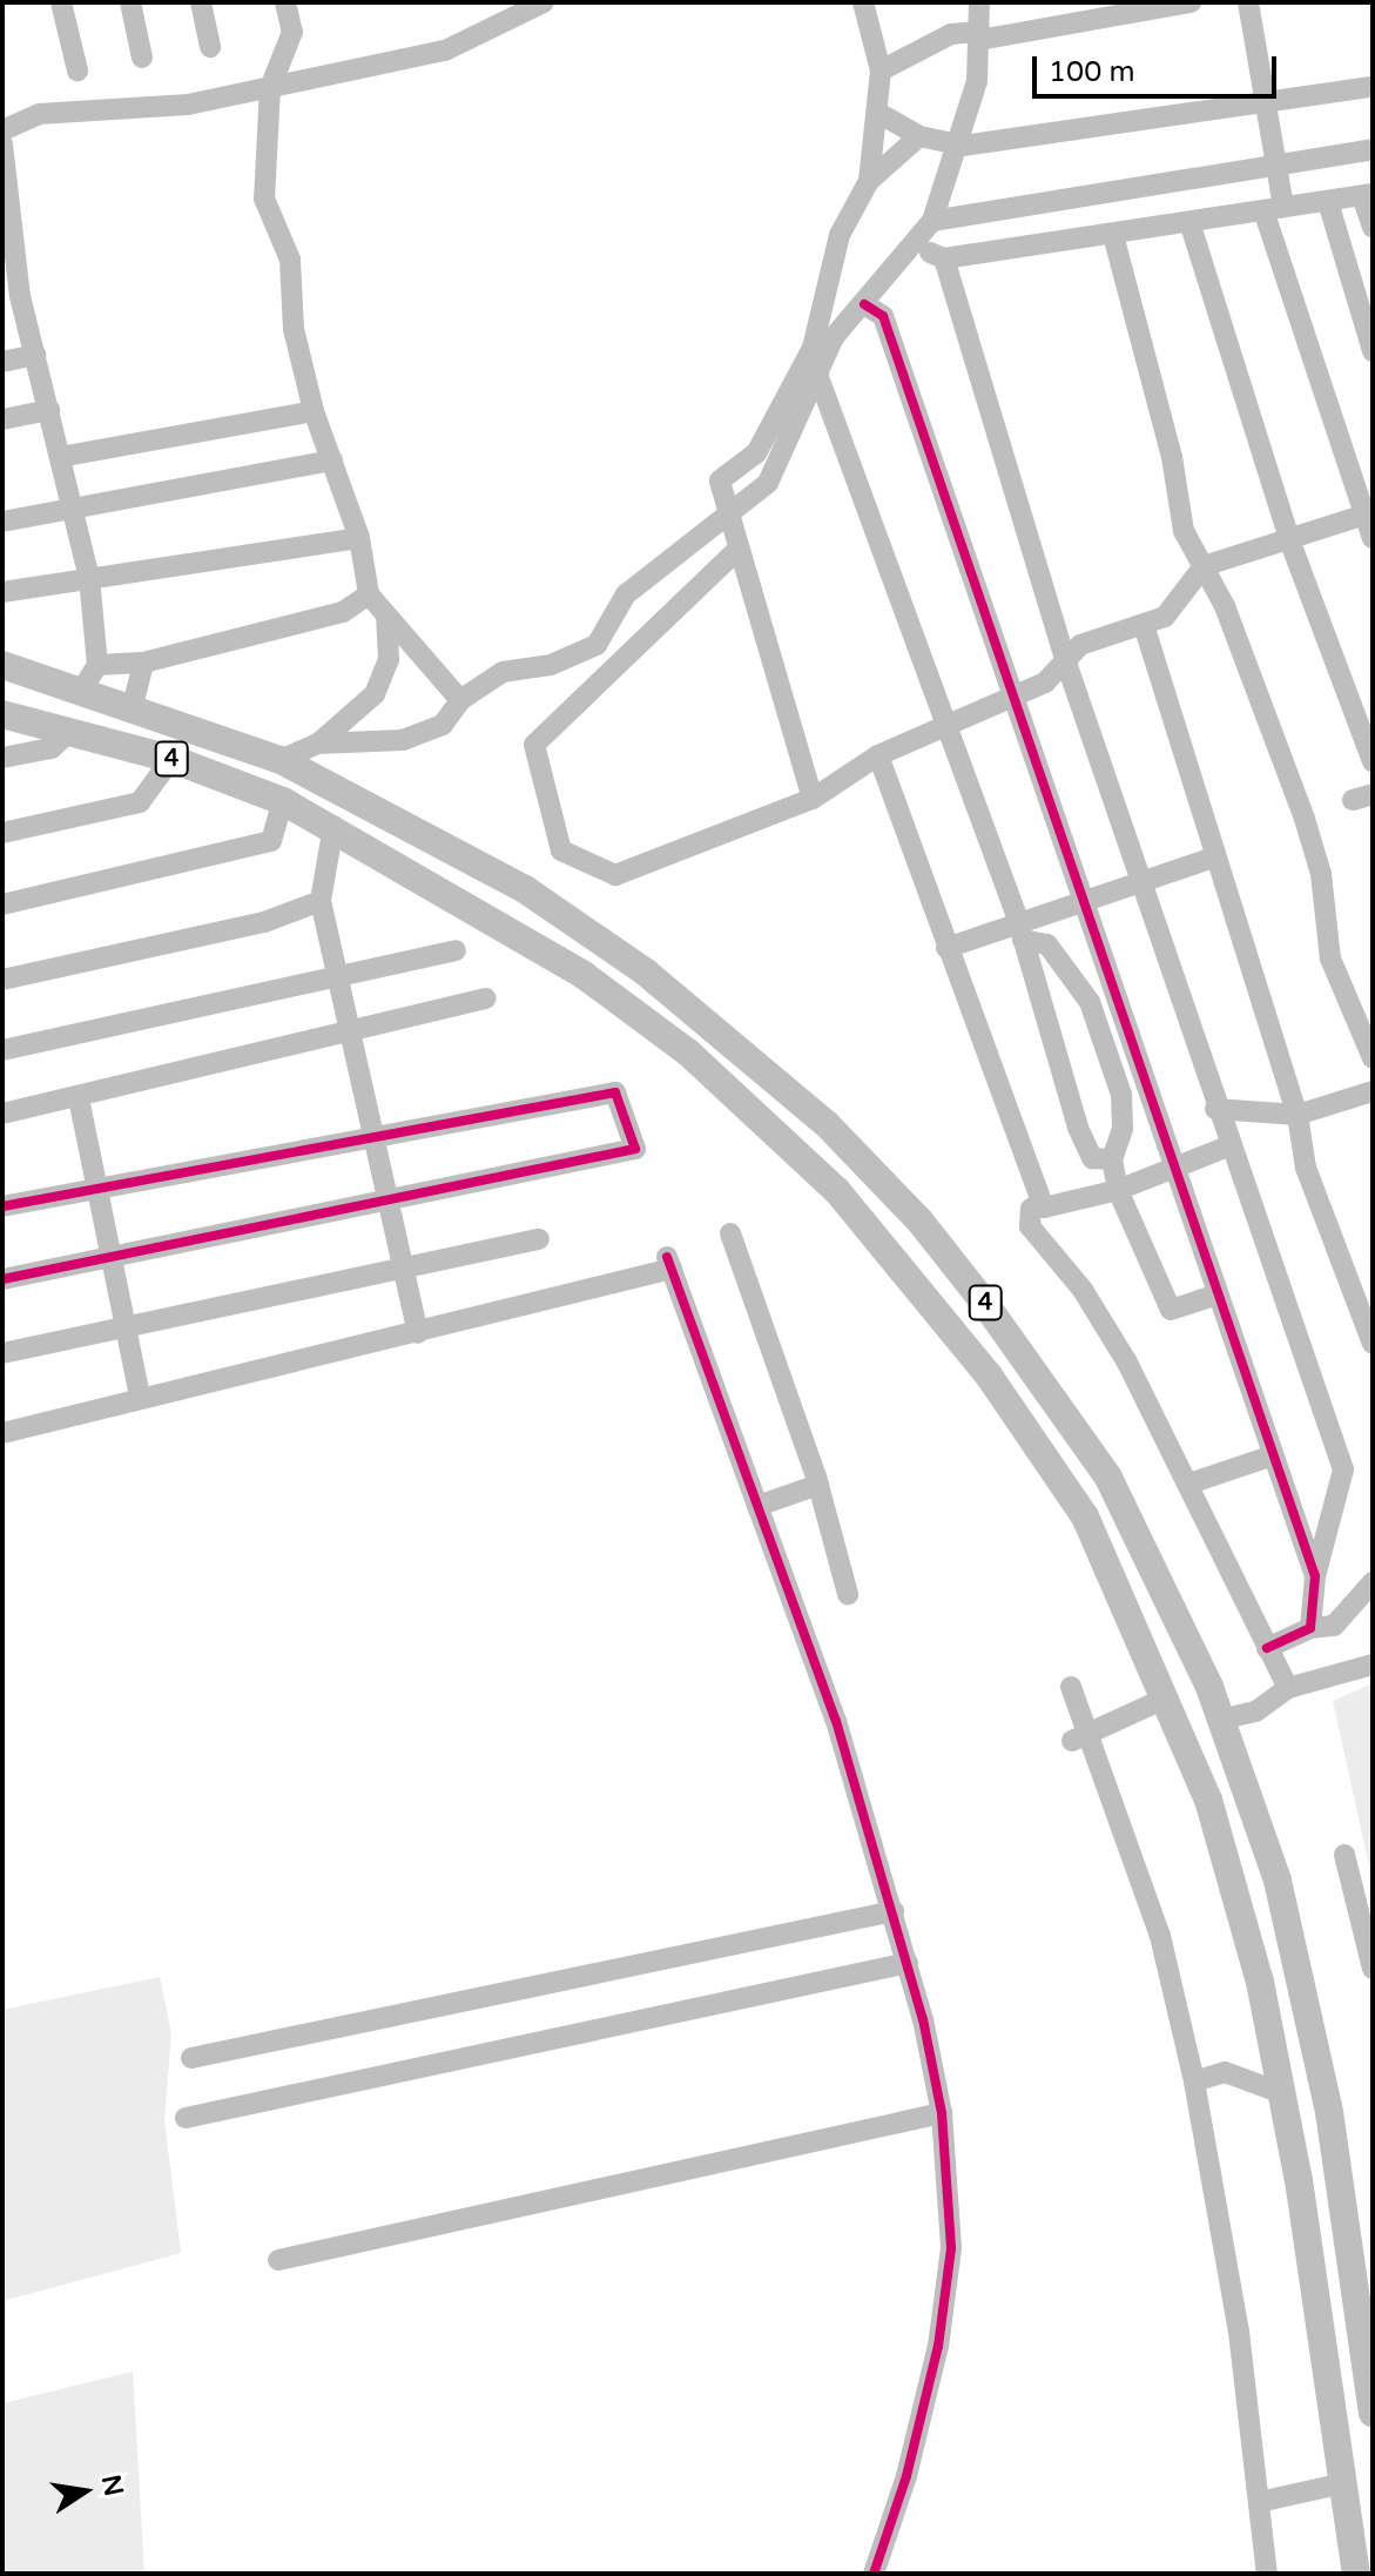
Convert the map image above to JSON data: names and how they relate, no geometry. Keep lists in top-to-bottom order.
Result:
{
  "streets": {
    "highway": ["4"]
  },
  "scale_bar": "100 m",
  "north": "right"
}
